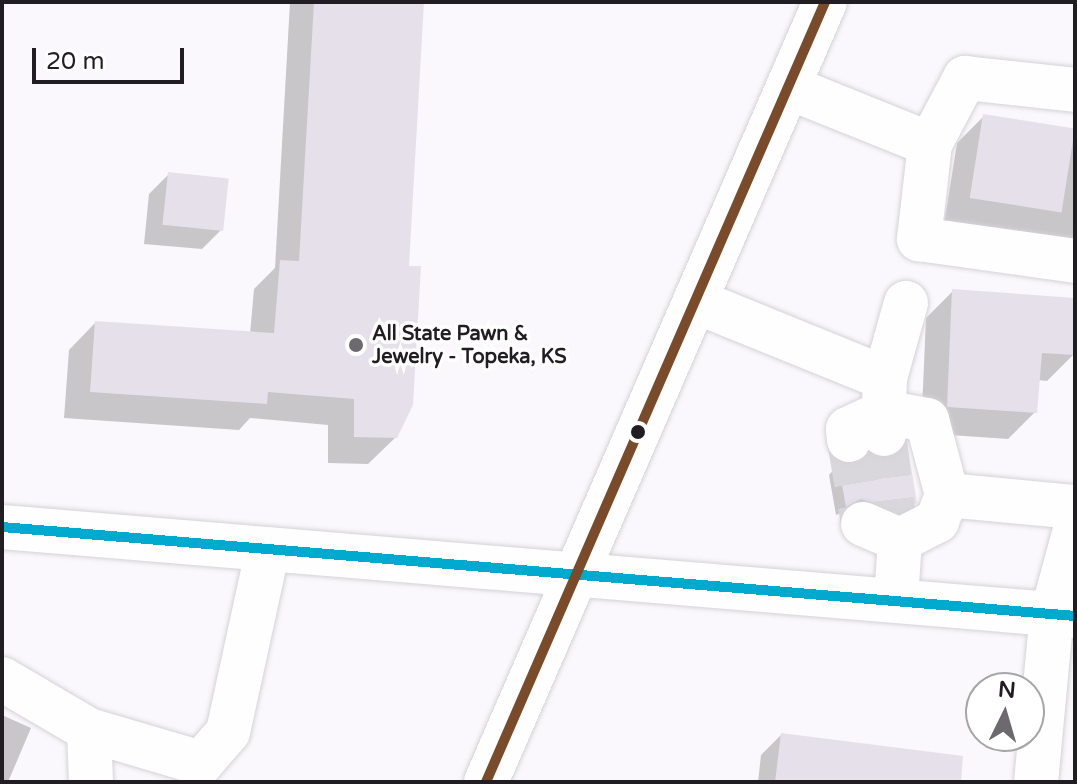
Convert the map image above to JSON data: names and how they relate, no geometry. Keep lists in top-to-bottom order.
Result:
{
  "places": ["All State Pawn & Jewelry - Topeka, KS"],
  "scale_bar": "20 m",
  "north": "top"
}
